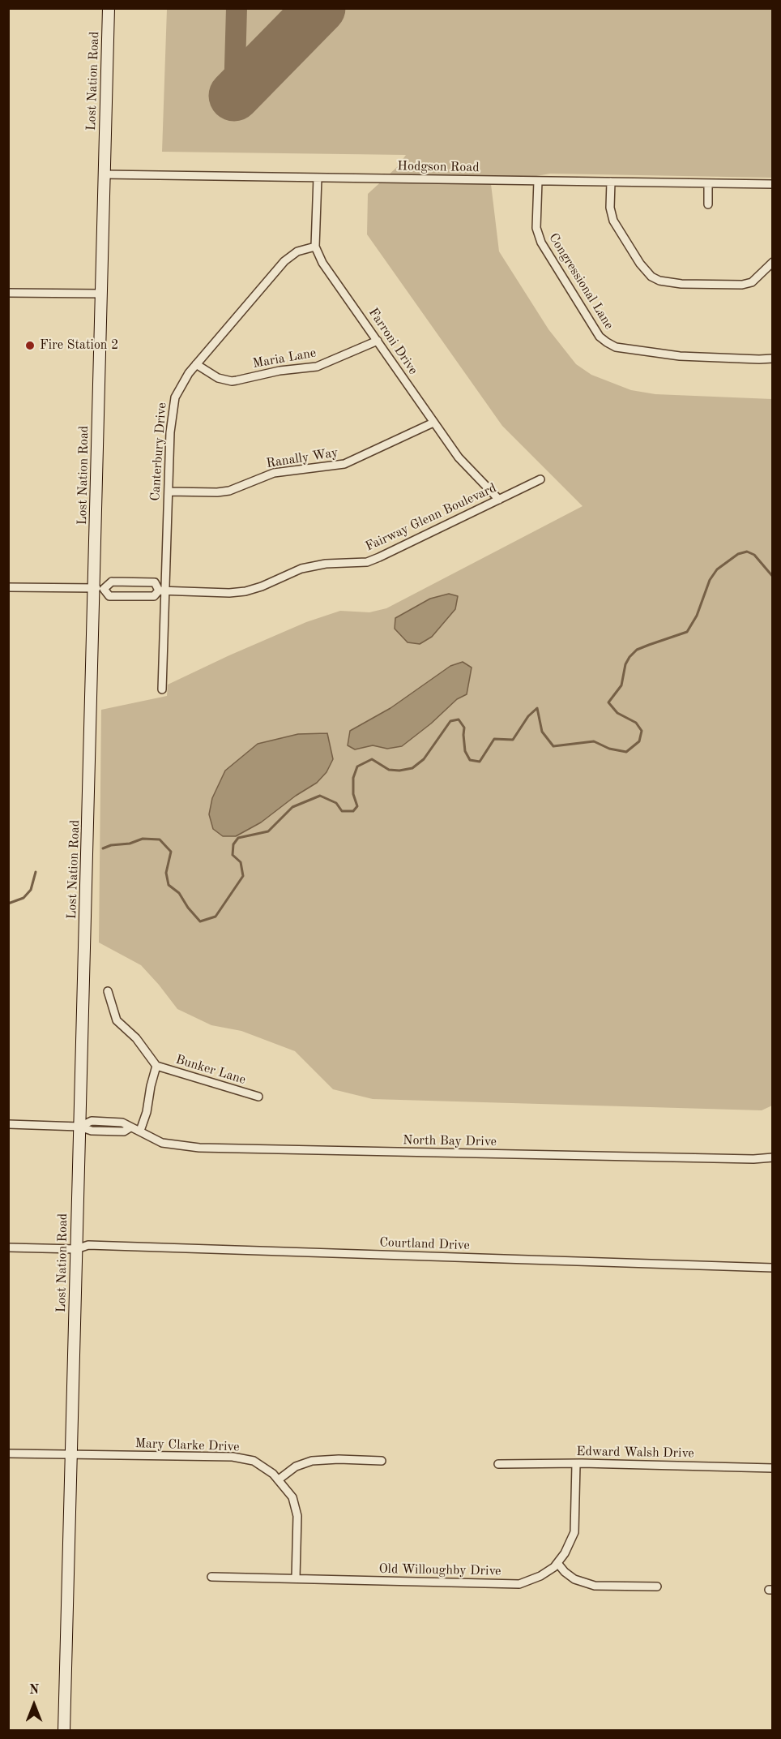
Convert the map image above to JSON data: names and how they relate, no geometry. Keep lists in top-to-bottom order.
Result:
{
  "streets": {
    "street": [
      "Lost Nation Road",
      "Hodgson Road",
      "Congressional Lane",
      "Farroni Drive",
      "Maria Lane",
      "Canterbury Drive",
      "Ranally Way",
      "Fairway Glenn Boulevard",
      "Bunker Lane",
      "North Bay Drive",
      "Courtland Drive",
      "Mary Clarke Drive",
      "Edward Walsh Drive",
      "Old Willoughby Drive"
    ]
  },
  "crossings": [
    ["Lost Nation Road", "Hodgson Road"],
    ["Lost Nation Road", "Fairway Glenn Boulevard"],
    ["Lost Nation Road", "North Bay Drive"],
    ["Lost Nation Road", "Courtland Drive"],
    ["Lost Nation Road", "Mary Clarke Drive"],
    ["Hodgson Road", "Congressional Lane"],
    ["Hodgson Road", "Farroni Drive"],
    ["Farroni Drive", "Maria Lane"],
    ["Farroni Drive", "Canterbury Drive"],
    ["Farroni Drive", "Ranally Way"],
    ["Farroni Drive", "Fairway Glenn Boulevard"],
    ["Maria Lane", "Canterbury Drive"],
    ["Canterbury Drive", "Ranally Way"],
    ["Canterbury Drive", "Fairway Glenn Boulevard"],
    ["Bunker Lane", "North Bay Drive"],
    ["Mary Clarke Drive", "Old Willoughby Drive"],
    ["Edward Walsh Drive", "Old Willoughby Drive"]
  ],
  "places": ["Fire Station 2"],
  "north": "top"
}
